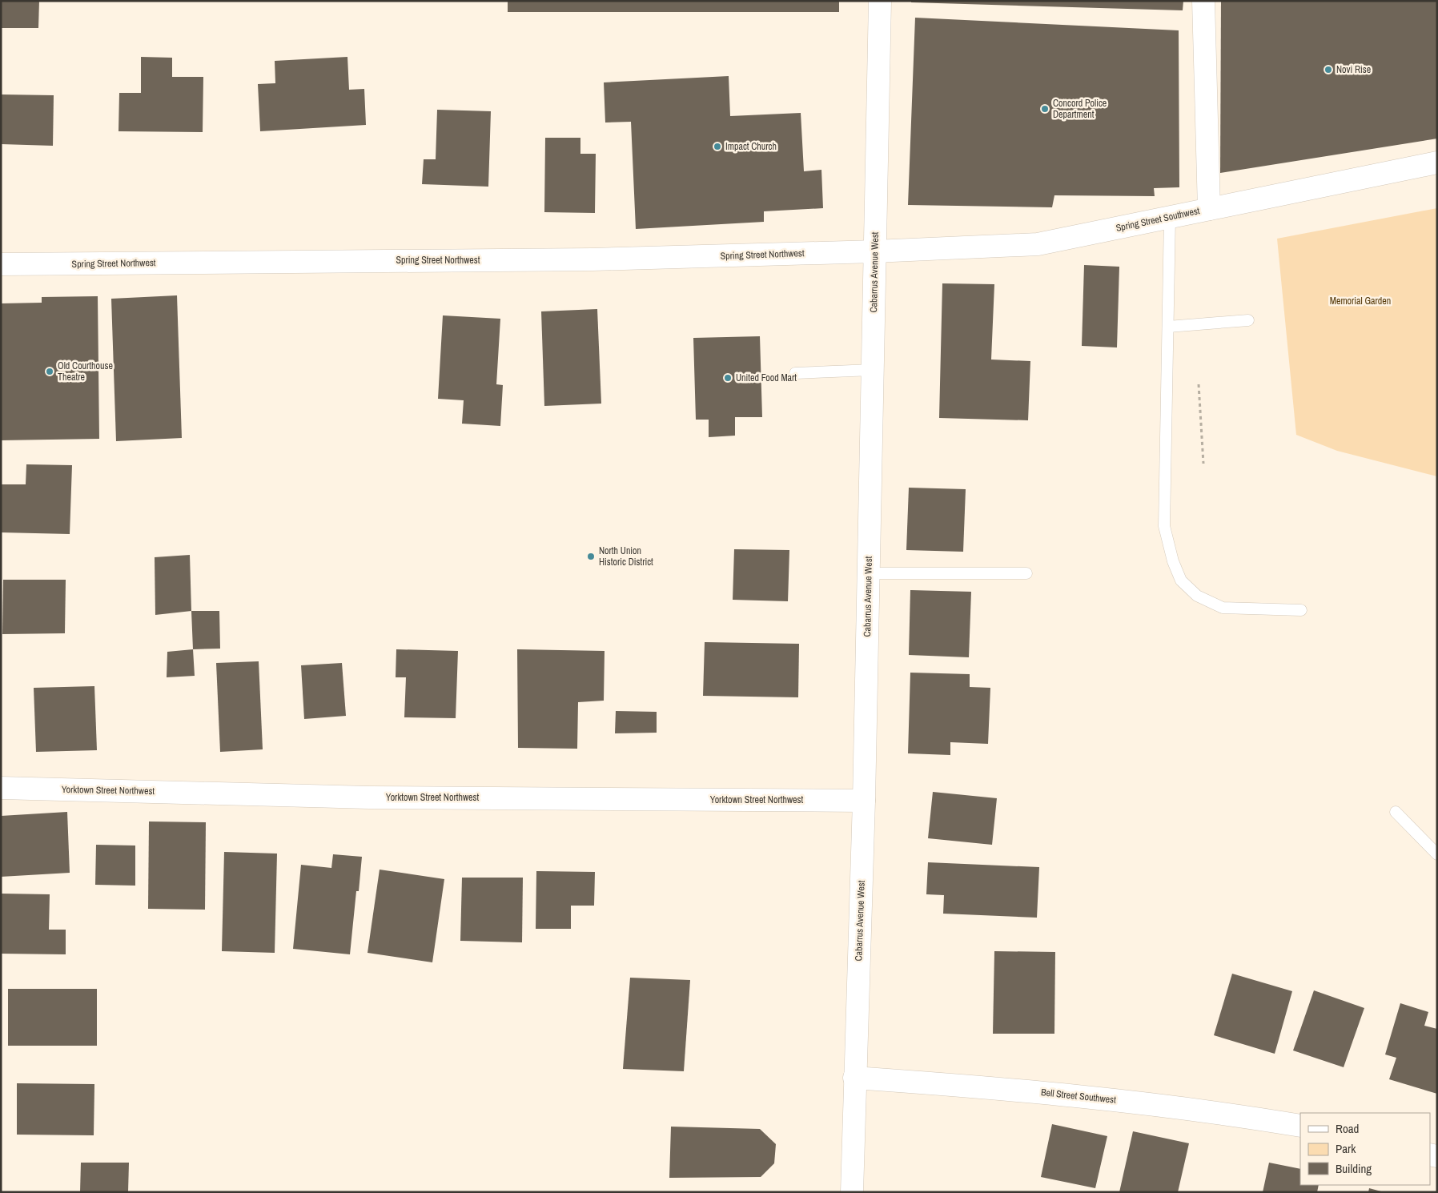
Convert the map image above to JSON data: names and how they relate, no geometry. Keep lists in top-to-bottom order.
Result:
{
  "streets": {
    "street": [
      "Spring Street Southwest",
      "Spring Street Northwest",
      "Cabarrus Avenue West",
      "Yorktown Street Northwest",
      "Bell Street Southwest"
    ]
  },
  "crossings": [
    ["Spring Street Southwest", "Spring Street Northwest"],
    ["Spring Street Southwest", "Cabarrus Avenue West"],
    ["Spring Street Northwest", "Cabarrus Avenue West"],
    ["Cabarrus Avenue West", "Yorktown Street Northwest"],
    ["Cabarrus Avenue West", "Bell Street Southwest"]
  ],
  "parks": ["Memorial Garden"],
  "places": [
    "Novi Rise",
    "Concord Police Department",
    "Impact Church",
    "Old Courthouse Theatre",
    "United Food Mart",
    "North Union Historic District"
  ],
  "legend": ["Road", "Park", "Building"]
}
